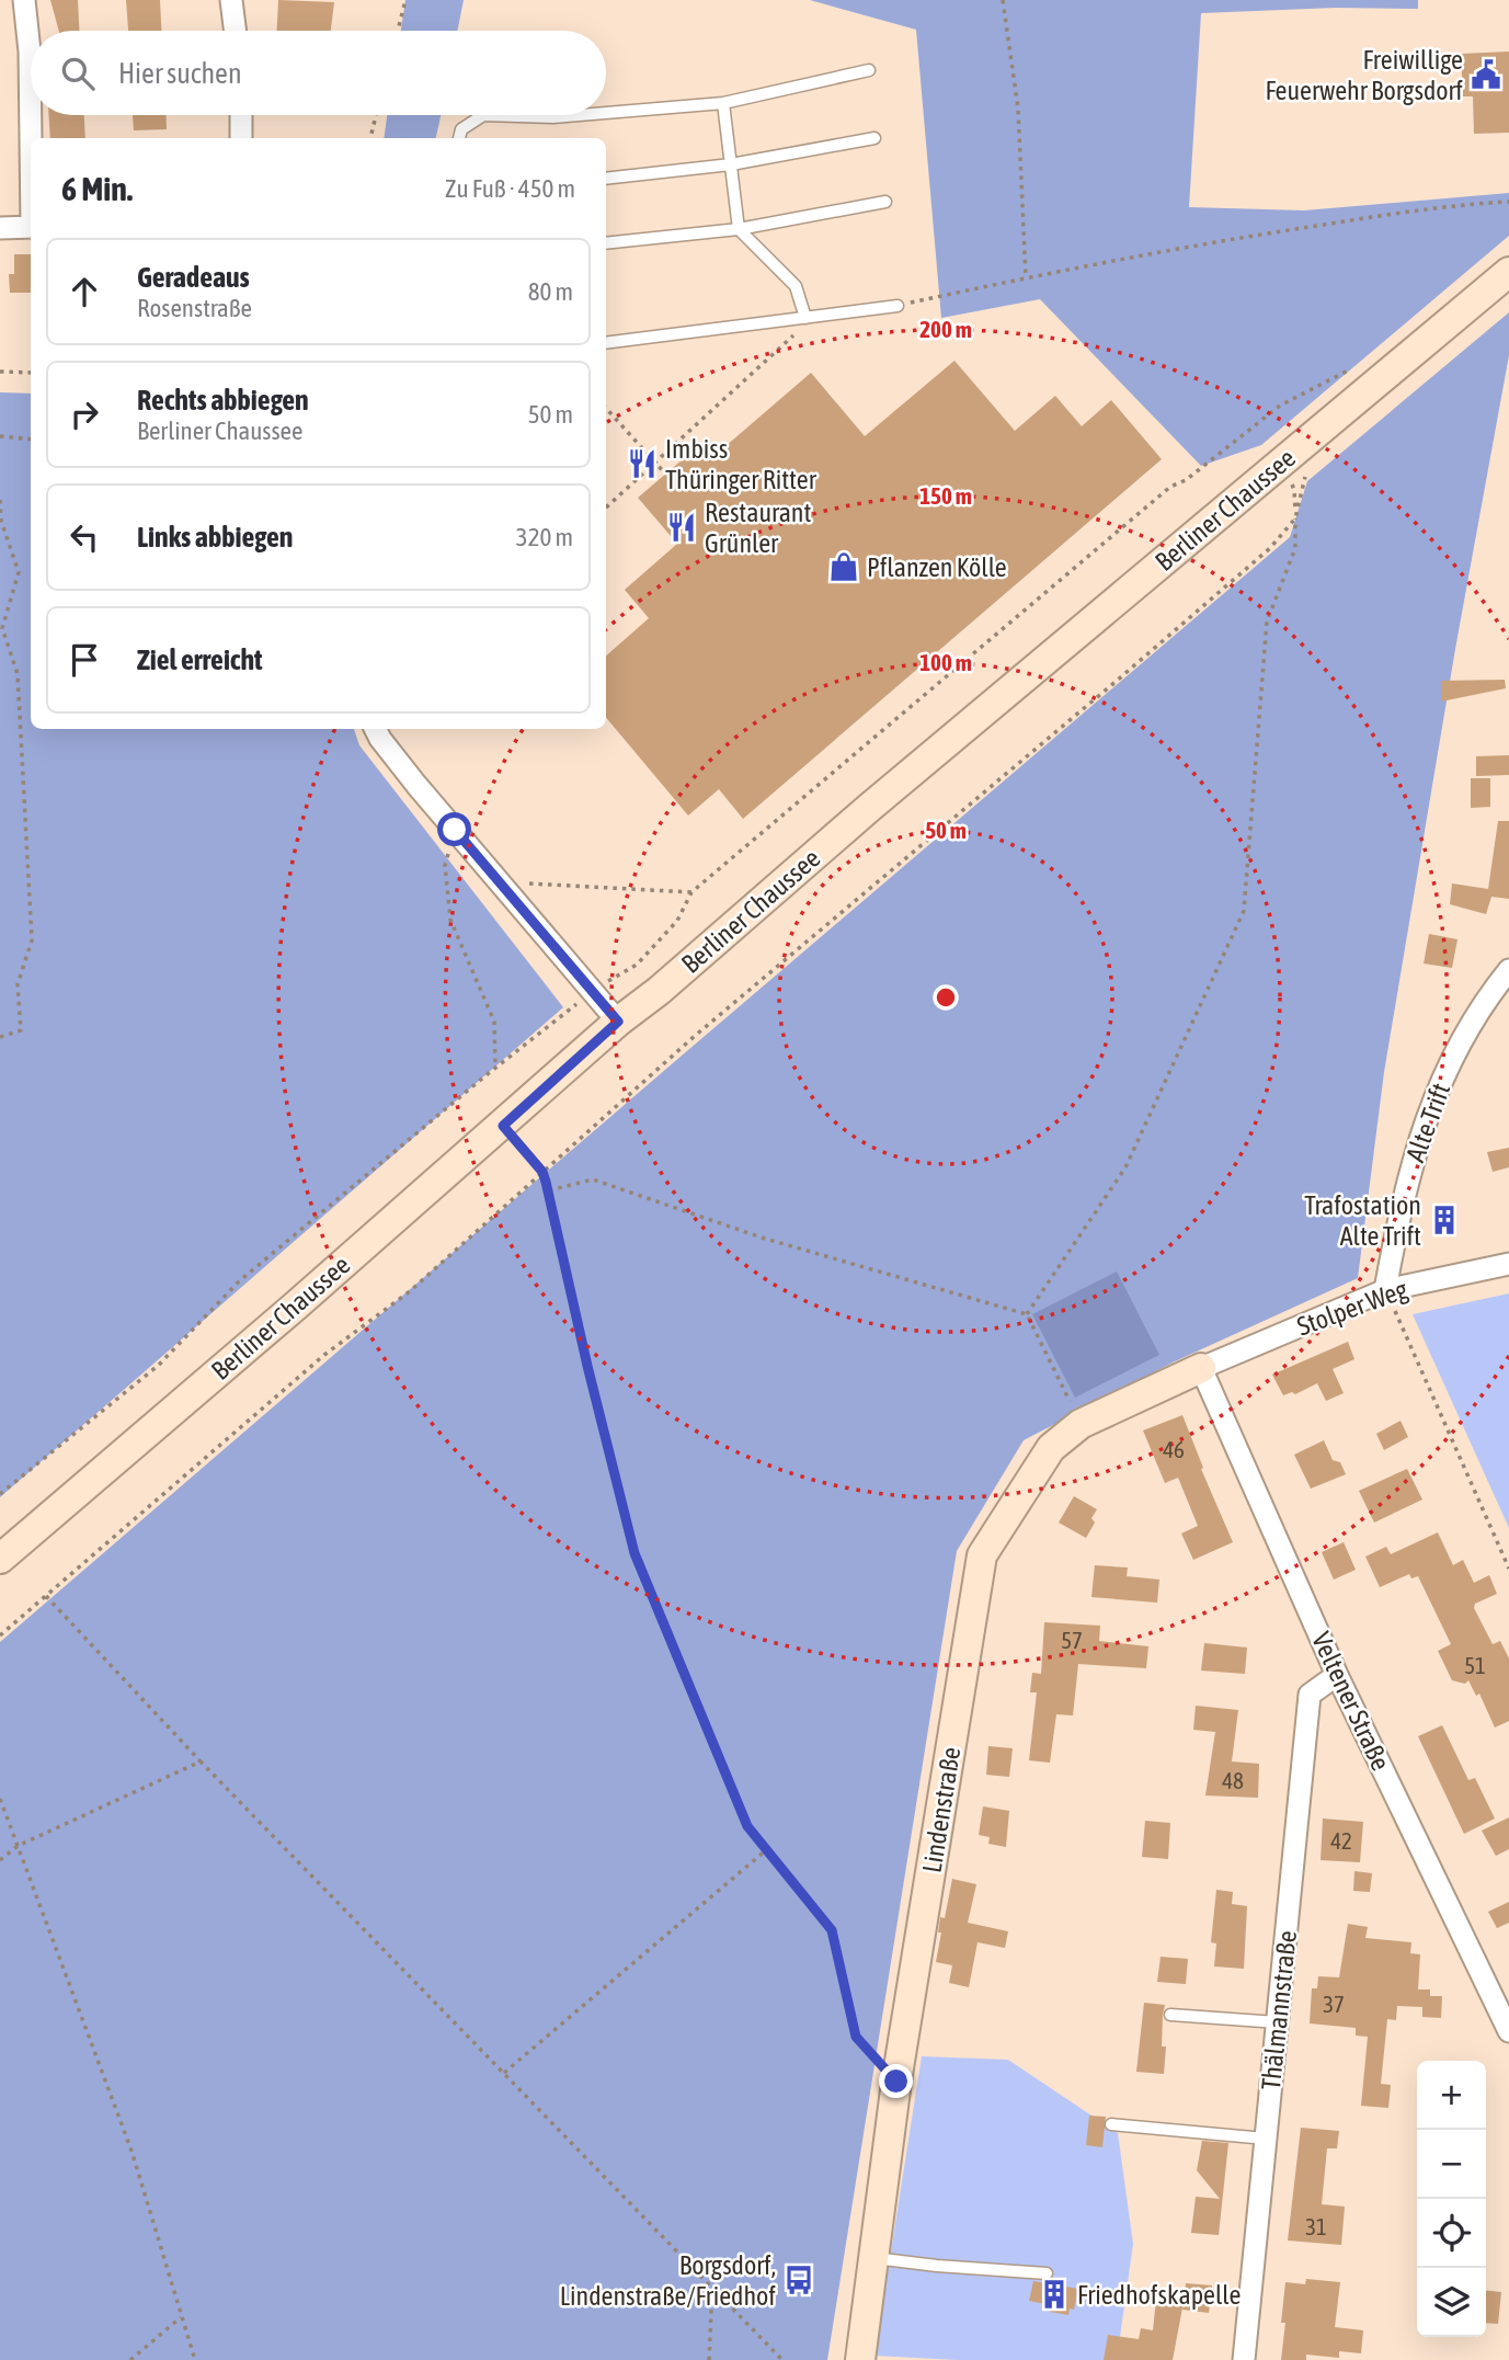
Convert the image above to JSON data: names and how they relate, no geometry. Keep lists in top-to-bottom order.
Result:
{
  "streets": {
    "main road": ["Berliner Chaussee", "Lindenstraße"],
    "street": [
      "Alte Trift",
      "Stolper Weg",
      "Veltener Straße",
      "Thälmannstraße"
    ]
  },
  "crossings": [
    ["Alte Trift", "Stolper Weg"],
    ["Stolper Weg", "Veltener Straße"],
    ["Stolper Weg", "Lindenstraße"],
    ["Veltener Straße", "Lindenstraße"],
    ["Veltener Straße", "Thälmannstraße"]
  ],
  "places": {
    "public building": ["Freiwillige Feuerwehr Borgsdorf"],
    "restaurant": ["Imbiss Thüringer Ritter", "Restaurant Grünler"],
    "shop": ["Pflanzen Kölle"],
    "building": ["Trafostation Alte Trift", "Friedhofskapelle"],
    "bus stop": ["Borgsdorf, Lindenstraße/Friedhof"]
  },
  "house_numbers": [
    "46",
    "57",
    "51",
    "48",
    "42",
    "37",
    "31"
  ],
  "page": {
    "search": "Hier suchen",
    "heading": ["6 Min.", "Zu Fuß · 450 m"],
    "list": [
      ["Geradeaus", "Rosenstraße", "80 m"],
      ["Rechts abbiegen", "Berliner Chaussee", "50 m"],
      ["Links abbiegen", "320 m"],
      "Ziel erreicht"
    ],
    "map_buttons": ["+", "−"]
  },
  "rings": [
    "200 m",
    "150 m",
    "100 m",
    "50 m"
  ]
}
